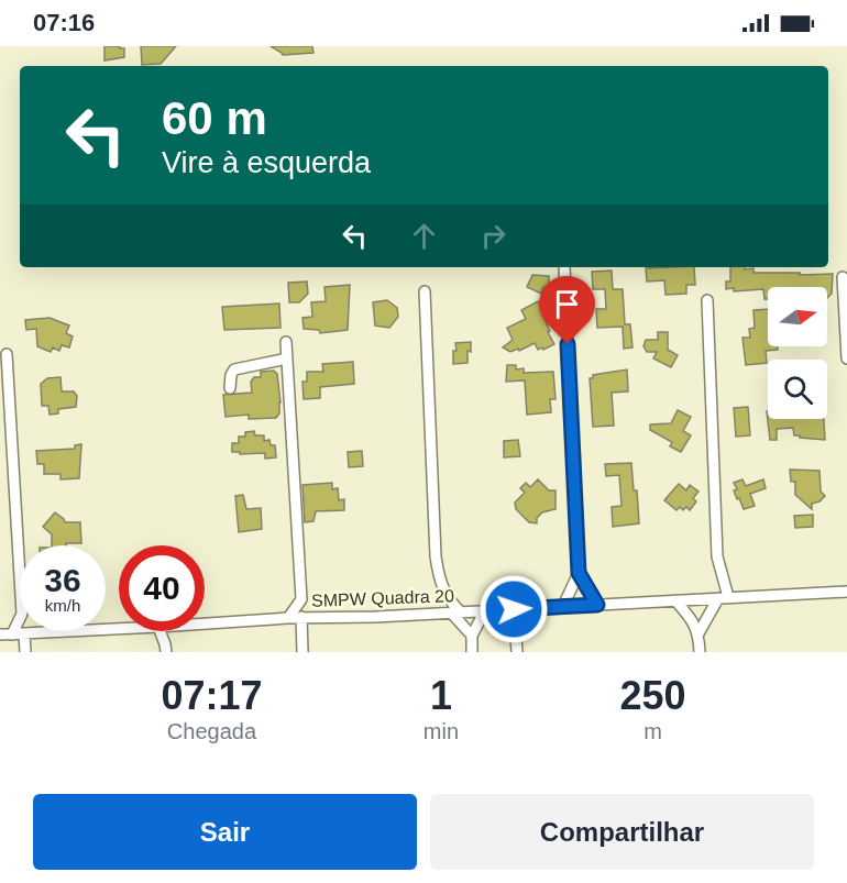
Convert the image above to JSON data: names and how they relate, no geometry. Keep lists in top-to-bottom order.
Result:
{
  "streets": {
    "street": ["SMPW Quadra 20"]
  },
  "north": "right",
  "page": {
    "status": "07:16",
    "turn": ["60 m", "Vire à esquerda"],
    "speed": "36 km/h",
    "limit": "40",
    "eta": [
      "07:17",
      "Chegada",
      "1",
      "min",
      "250",
      "m"
    ],
    "buttons": ["Sair", "Compartilhar"]
  }
}
